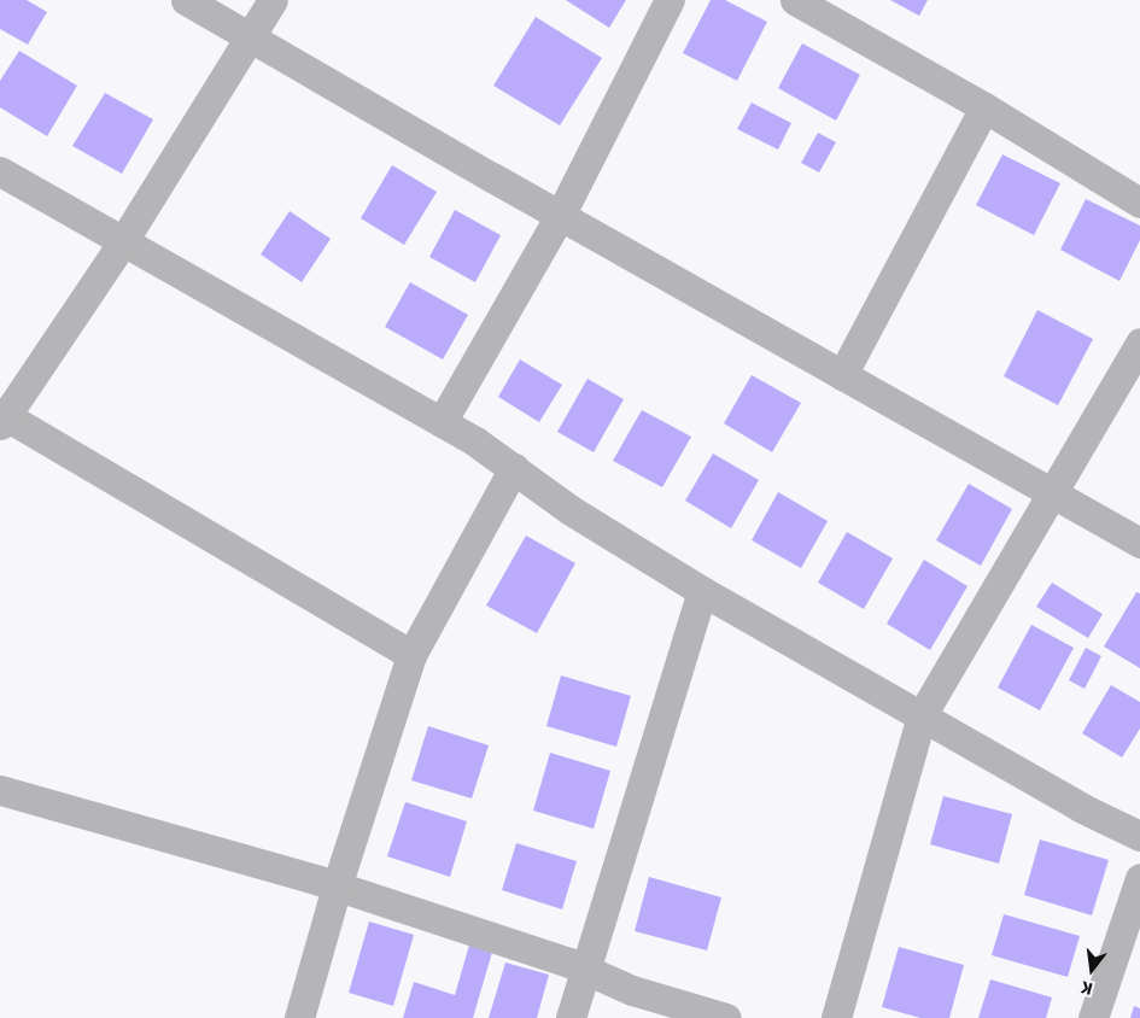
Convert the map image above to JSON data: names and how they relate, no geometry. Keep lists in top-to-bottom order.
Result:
{
  "north": "bottom"
}
